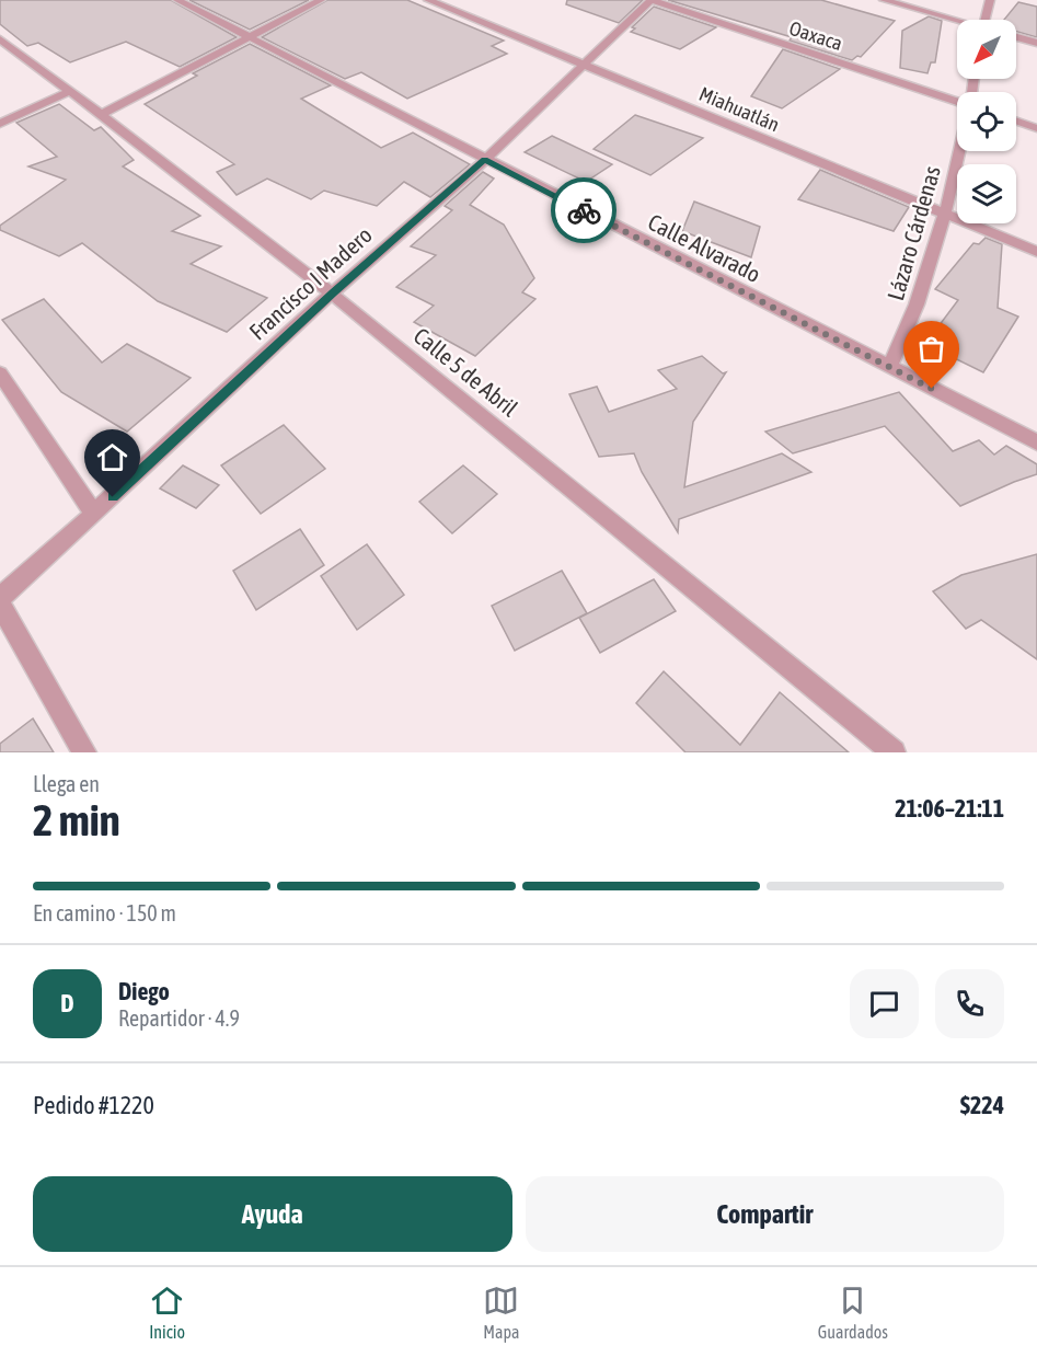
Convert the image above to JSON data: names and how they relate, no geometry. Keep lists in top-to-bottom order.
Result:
{
  "streets": {
    "street": [
      "Oaxaca",
      "Miahuatlán",
      "Lázaro Cárdenas",
      "Calle Alvarado",
      "Francisco I Madero",
      "Calle 5 de Abril"
    ]
  },
  "crossings": [
    ["Oaxaca", "Francisco I Madero"],
    ["Miahuatlán", "Lázaro Cárdenas"],
    ["Miahuatlán", "Francisco I Madero"],
    ["Lázaro Cárdenas", "Calle Alvarado"],
    ["Calle Alvarado", "Francisco I Madero"],
    ["Francisco I Madero", "Calle 5 de Abril"]
  ],
  "north": "bottom left",
  "page": {
    "heading": ["2 min", "Llega en", "21:06–21:11"],
    "panel": [
      "Diego",
      "Repartidor · 4.9",
      "Pedido #1220",
      "$224"
    ],
    "bar": "En camino · 150 m",
    "round": "D",
    "buttons": ["Ayuda", "Compartir"],
    "tabs": ["Inicio", "Mapa", "Guardados"]
  }
}
